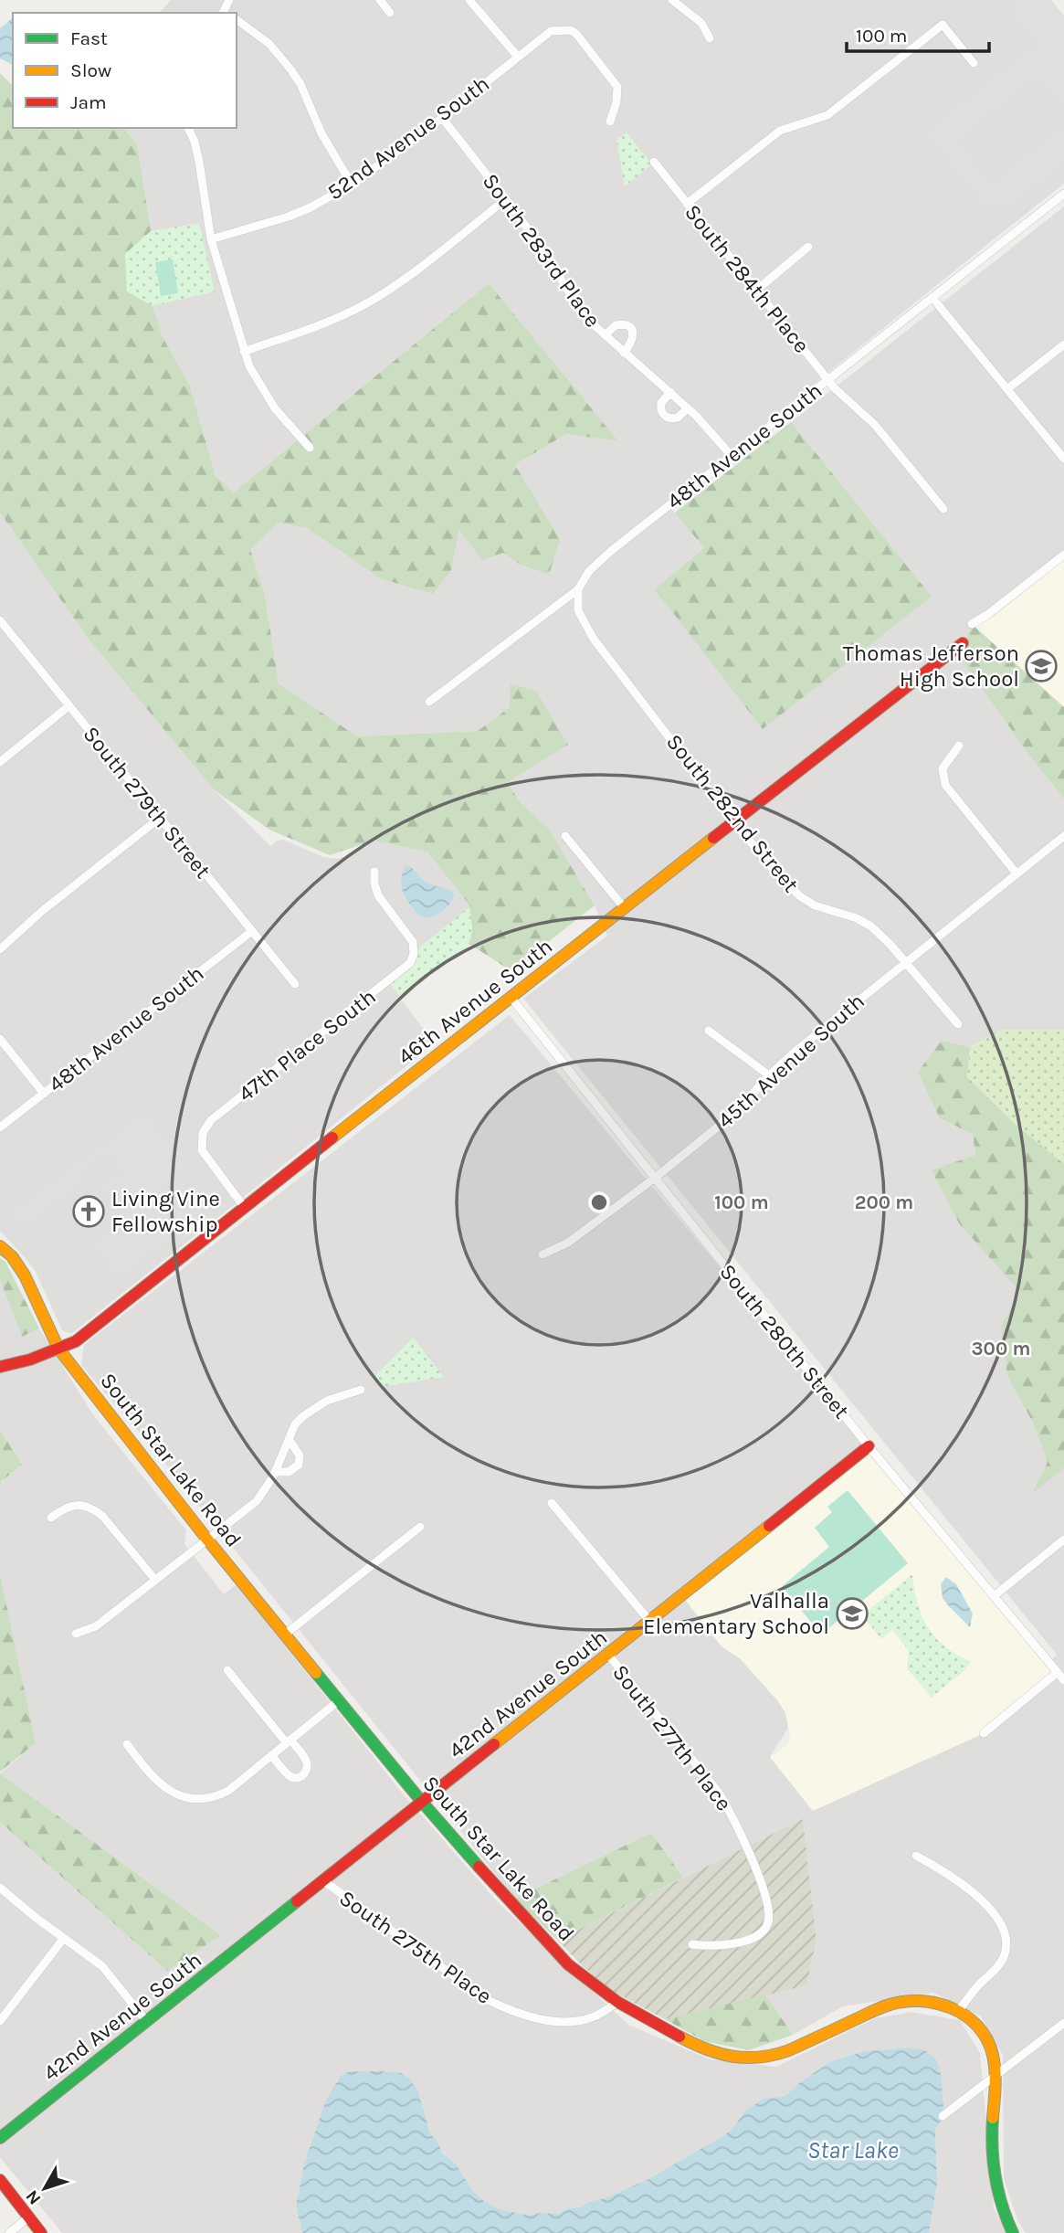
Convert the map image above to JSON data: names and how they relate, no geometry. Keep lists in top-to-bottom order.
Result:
{
  "streets": {
    "street": [
      "52nd Avenue South",
      "South 283rd Place",
      "South 284th Place",
      "48th Avenue South",
      "South 279th Street",
      "South 282nd Street",
      "46th Avenue South",
      "47th Place South",
      "45th Avenue South",
      "South 280th Street",
      "South Star Lake Road",
      "42nd Avenue South",
      "South 277th Place",
      "South 275th Place"
    ]
  },
  "crossings": [
    ["52nd Avenue South", "South 283rd Place"],
    ["South 283rd Place", "48th Avenue South"],
    ["South 284th Place", "48th Avenue South"],
    ["48th Avenue South", "South 279th Street"],
    ["48th Avenue South", "South 282nd Street"],
    ["South 282nd Street", "46th Avenue South"],
    ["South 282nd Street", "45th Avenue South"],
    ["46th Avenue South", "47th Place South"],
    ["46th Avenue South", "South 280th Street"],
    ["46th Avenue South", "South Star Lake Road"],
    ["45th Avenue South", "South 280th Street"],
    ["South 280th Street", "42nd Avenue South"],
    ["South Star Lake Road", "42nd Avenue South"],
    ["South Star Lake Road", "South 275th Place"],
    ["42nd Avenue South", "South 277th Place"],
    ["42nd Avenue South", "South 275th Place"]
  ],
  "water": ["Star Lake"],
  "places": {
    "school or university": ["Thomas Jefferson High School", "Valhalla Elementary School"],
    "church": ["Living Vine Fellowship"]
  },
  "legend": ["Fast", "Slow", "Jam"],
  "scale_bar": "100 m",
  "north": "bottom left",
  "rings": ["100 m", "200 m", "300 m"]
}
